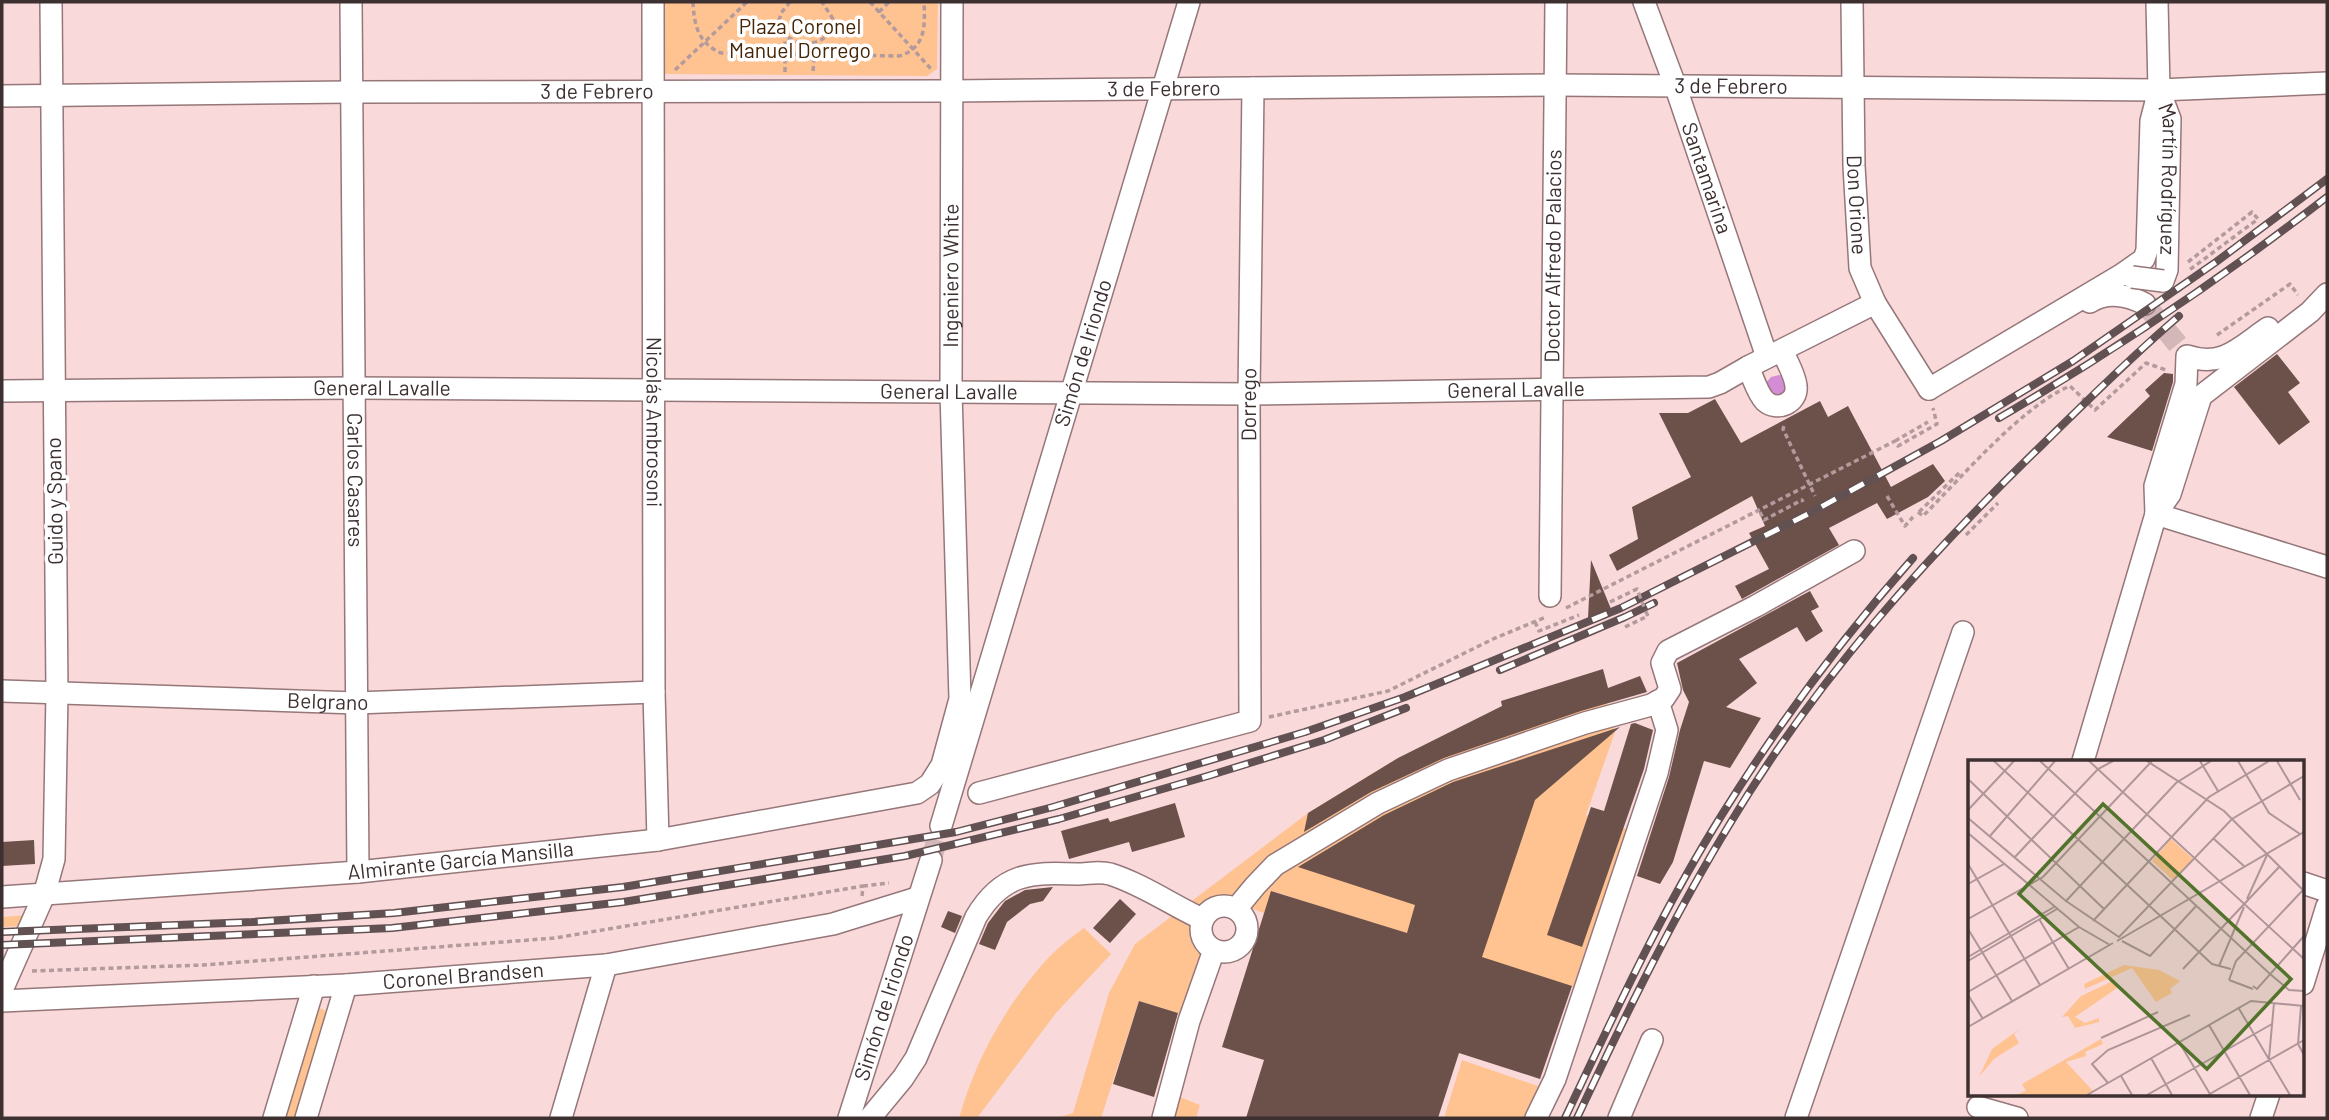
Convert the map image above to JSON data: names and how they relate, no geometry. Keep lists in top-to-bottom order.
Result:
{
  "streets": {
    "street": [
      "3 de Febrero",
      "Santamarina",
      "Martín Rodríguez",
      "Don Orione",
      "Doctor Alfredo Palacios",
      "Ingeniero White",
      "Simón de Iriondo",
      "General Lavalle",
      "Dorrego",
      "Nicolás Ambrosoni",
      "Carlos Casares",
      "Guido y Spano",
      "Belgrano",
      "Almirante García Mansilla",
      "Coronel Brandsen"
    ]
  },
  "crossings": [
    ["3 de Febrero", "Santamarina"],
    ["3 de Febrero", "Martín Rodríguez"],
    ["3 de Febrero", "Don Orione"],
    ["3 de Febrero", "Doctor Alfredo Palacios"],
    ["3 de Febrero", "Ingeniero White"],
    ["3 de Febrero", "Simón de Iriondo"],
    ["3 de Febrero", "Dorrego"],
    ["3 de Febrero", "Nicolás Ambrosoni"],
    ["3 de Febrero", "Carlos Casares"],
    ["3 de Febrero", "Guido y Spano"],
    ["Santamarina", "General Lavalle"],
    ["Don Orione", "General Lavalle"],
    ["Doctor Alfredo Palacios", "General Lavalle"],
    ["Ingeniero White", "Simón de Iriondo"],
    ["Ingeniero White", "General Lavalle"],
    ["Simón de Iriondo", "General Lavalle"],
    ["Simón de Iriondo", "Almirante García Mansilla"],
    ["Simón de Iriondo", "Coronel Brandsen"],
    ["General Lavalle", "Dorrego"],
    ["General Lavalle", "Nicolás Ambrosoni"],
    ["General Lavalle", "Carlos Casares"],
    ["General Lavalle", "Guido y Spano"],
    ["Nicolás Ambrosoni", "Belgrano"],
    ["Nicolás Ambrosoni", "Almirante García Mansilla"],
    ["Carlos Casares", "Belgrano"],
    ["Carlos Casares", "Almirante García Mansilla"],
    ["Guido y Spano", "Belgrano"],
    ["Guido y Spano", "Almirante García Mansilla"]
  ],
  "parks": ["Plaza Coronel Manuel Dorrego"]
}
